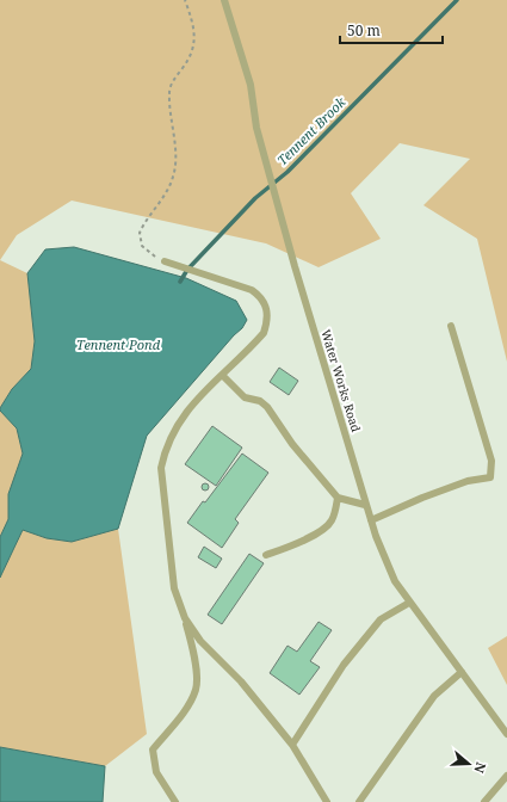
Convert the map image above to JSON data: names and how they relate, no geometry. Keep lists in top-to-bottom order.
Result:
{
  "streets": {
    "lane": ["Water Works Road"]
  },
  "water": ["Tennent Brook", "Tennent Pond"],
  "scale_bar": "50 m",
  "north": "right"
}
